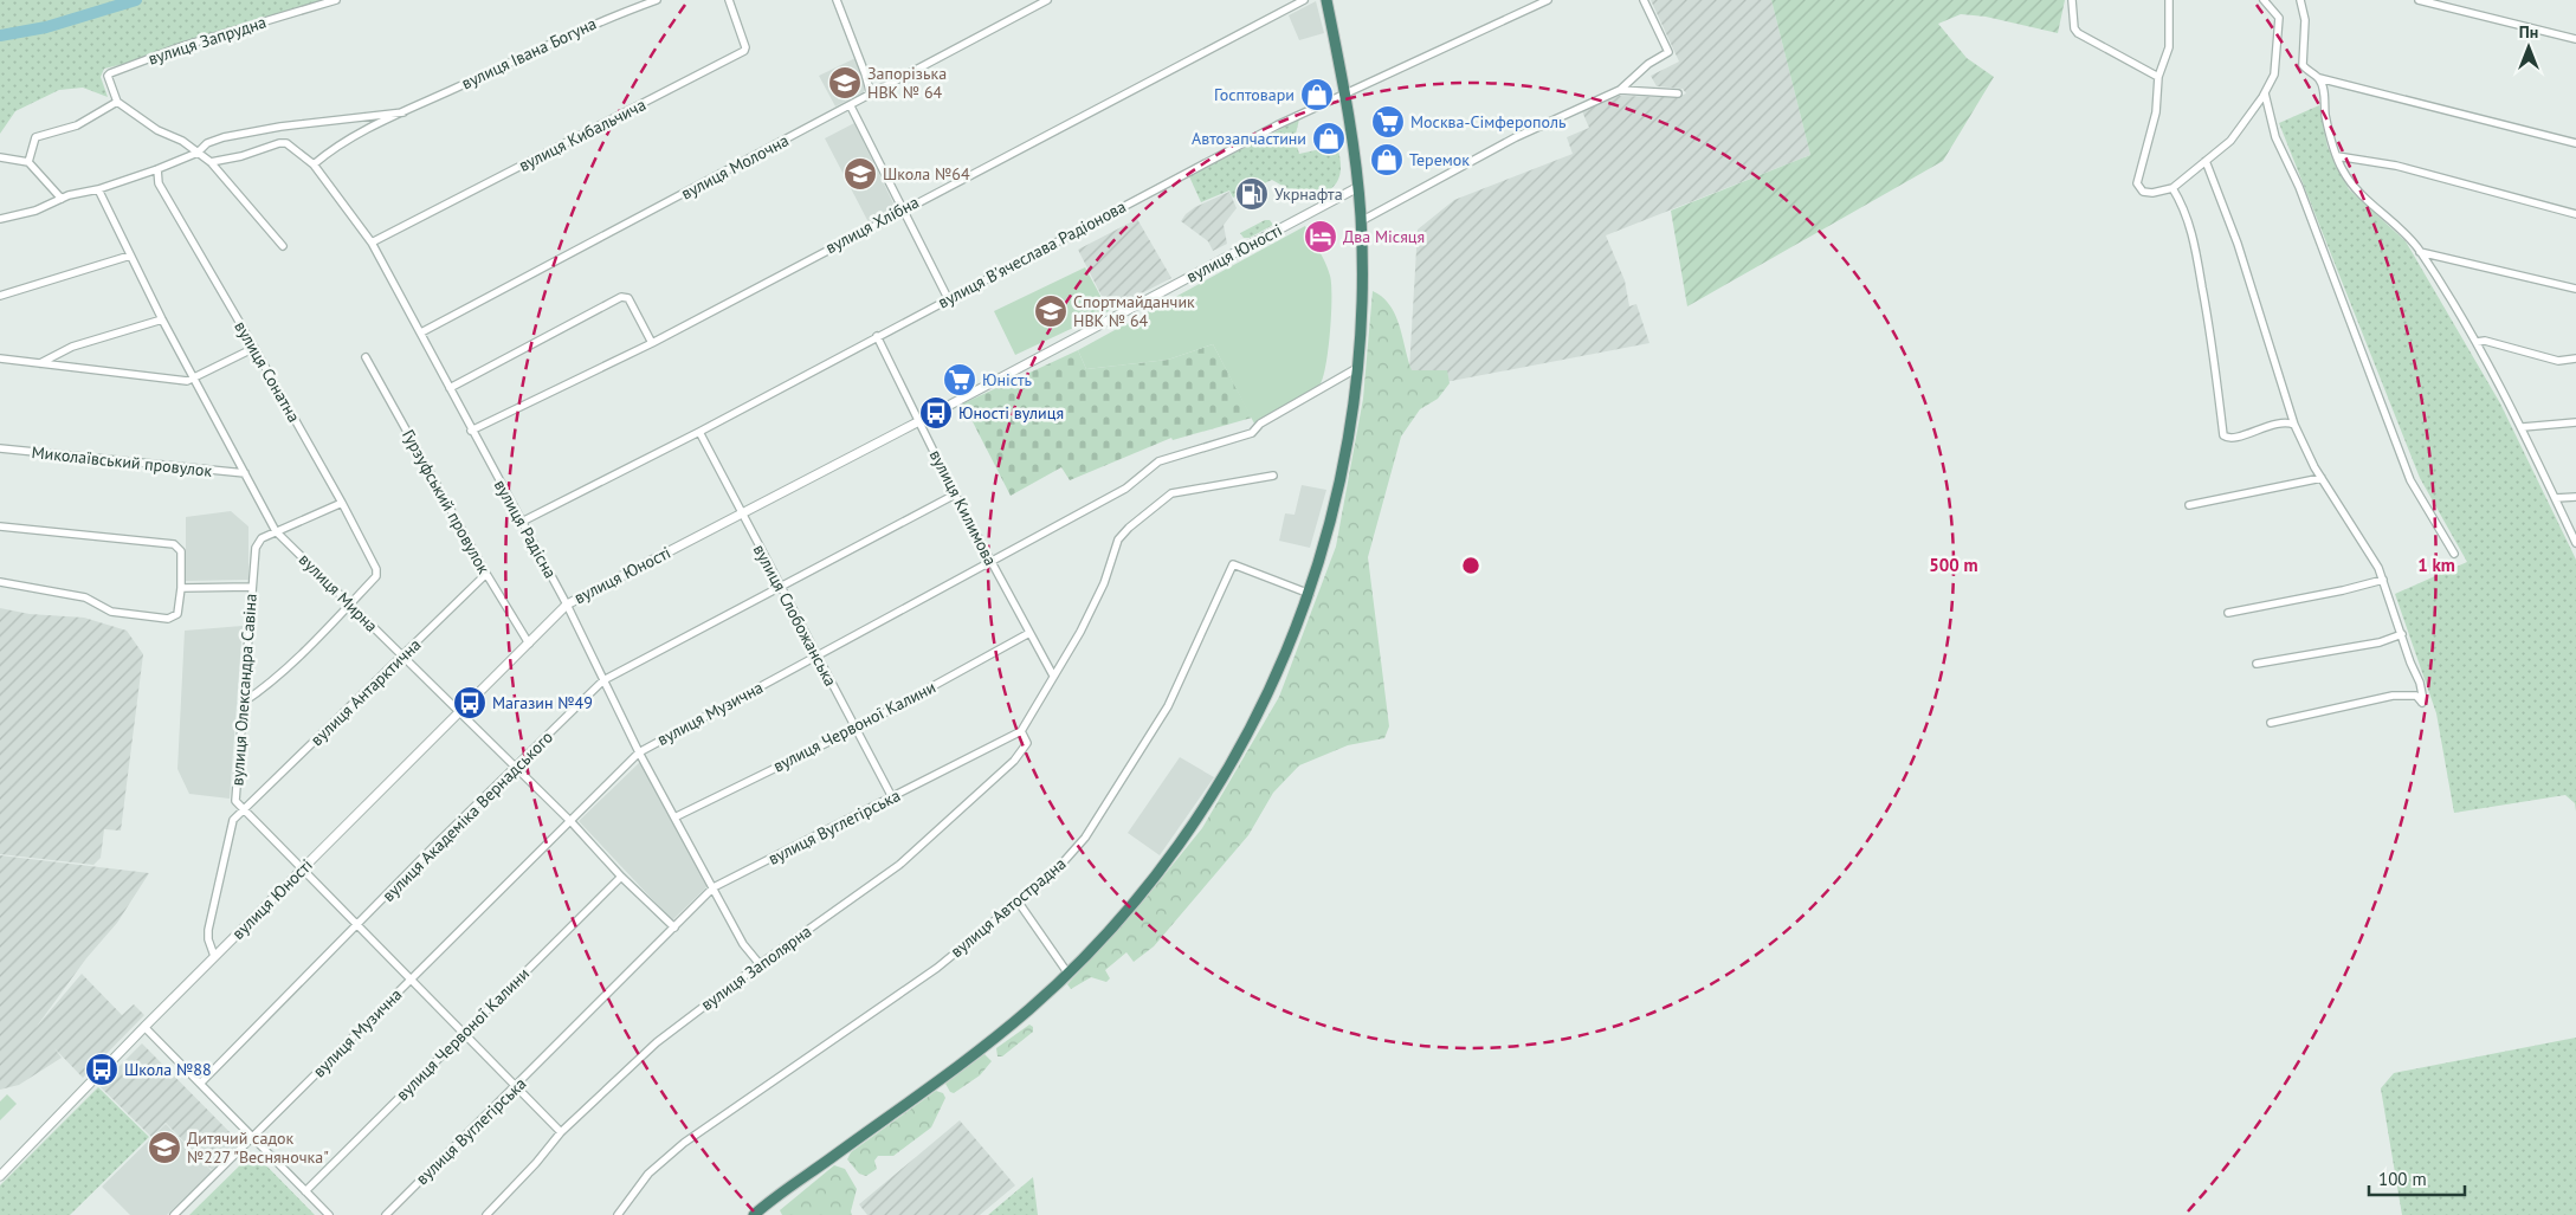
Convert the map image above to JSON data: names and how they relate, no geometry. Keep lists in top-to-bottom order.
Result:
{
  "streets": {
    "street": [
      "вулиця Запрудна",
      "вулиця Івана Богуна",
      "вулиця Кибальчича",
      "вулиця Молочна",
      "вулиця Хлібна",
      "вулиця Юності",
      "вулиця В'ячеслава Радіонова",
      "вулиця Сонатна",
      "Миколаївський провулок",
      "Гурзуфський провулок",
      "вулиця Килимова",
      "вулиця Радісна",
      "вулиця Мирна",
      "вулиця Слобожанська",
      "вулиця Олександра Савіна",
      "вулиця Антарктична",
      "вулиця Музична",
      "вулиця Червоної Калини",
      "вулиця Академіка Вернадського",
      "вулиця Вуглегірська",
      "вулиця Автострадна",
      "вулиця Заполярна"
    ]
  },
  "crossings": [
    ["вулиця Івана Богуна", "вулиця Сонатна"],
    ["вулиця Івана Богуна", "вулиця Радісна"],
    ["вулиця Івана Богуна", "вулиця Мирна"],
    ["вулиця Кибальчича", "вулиця Радісна"],
    ["вулиця Молочна", "вулиця Радісна"],
    ["вулиця Хлібна", "вулиця Радісна"],
    ["вулиця Юності", "Гурзуфський провулок"],
    ["вулиця Юності", "вулиця Килимова"],
    ["вулиця Юності", "вулиця Радісна"],
    ["вулиця Юності", "вулиця Мирна"],
    ["вулиця Юності", "вулиця Слобожанська"],
    ["вулиця Юності", "вулиця Олександра Савіна"],
    ["вулиця В'ячеслава Радіонова", "вулиця Килимова"],
    ["вулиця В'ячеслава Радіонова", "вулиця Радісна"],
    ["вулиця В'ячеслава Радіонова", "вулиця Слобожанська"],
    ["вулиця Сонатна", "вулиця Мирна"],
    ["вулиця Сонатна", "вулиця Олександра Савіна"],
    ["Миколаївський провулок", "вулиця Мирна"],
    ["Гурзуфський провулок", "вулиця Антарктична"],
    ["вулиця Килимова", "вулиця Музична"],
    ["вулиця Килимова", "вулиця Червоної Калини"],
    ["вулиця Килимова", "вулиця Академіка Вернадського"],
    ["вулиця Радісна", "вулиця Музична"],
    ["вулиця Радісна", "вулиця Червоної Калини"],
    ["вулиця Радісна", "вулиця Академіка Вернадського"],
    ["вулиця Радісна", "вулиця Вуглегірська"],
    ["вулиця Радісна", "вулиця Заполярна"],
    ["вулиця Мирна", "вулиця Олександра Савіна"],
    ["вулиця Мирна", "вулиця Антарктична"],
    ["вулиця Мирна", "вулиця Музична"],
    ["вулиця Мирна", "вулиця Червоної Калини"],
    ["вулиця Мирна", "вулиця Академіка Вернадського"],
    ["вулиця Мирна", "вулиця Вуглегірська"],
    ["вулиця Слобожанська", "вулиця Музична"],
    ["вулиця Слобожанська", "вулиця Червоної Калини"],
    ["вулиця Слобожанська", "вулиця Академіка Вернадського"],
    ["вулиця Слобожанська", "вулиця Вуглегірська"],
    ["вулиця Олександра Савіна", "вулиця Антарктична"],
    ["вулиця Вуглегірська", "вулиця Заполярна"]
  ],
  "places": {
    "school or university": [
      "Запорізька НВК № 64",
      "Школа №64",
      "Спортмайданчик НВК № 64",
      "Дитячий садок №227 \"Весняночка\""
    ],
    "shop": ["Госптовари", "Автозапчастини", "Теремок"],
    "supermarket": ["Москва-Сімферополь", "Юність"],
    "fuel station": ["Укрнафта"],
    "hotel": ["Два Місяця"],
    "bus stop": ["Юності вулиця", "Магазин №49", "Школа №88"]
  },
  "scale_bar": "100 m",
  "north": "top",
  "rings": ["500 m", "1 km"]
}
